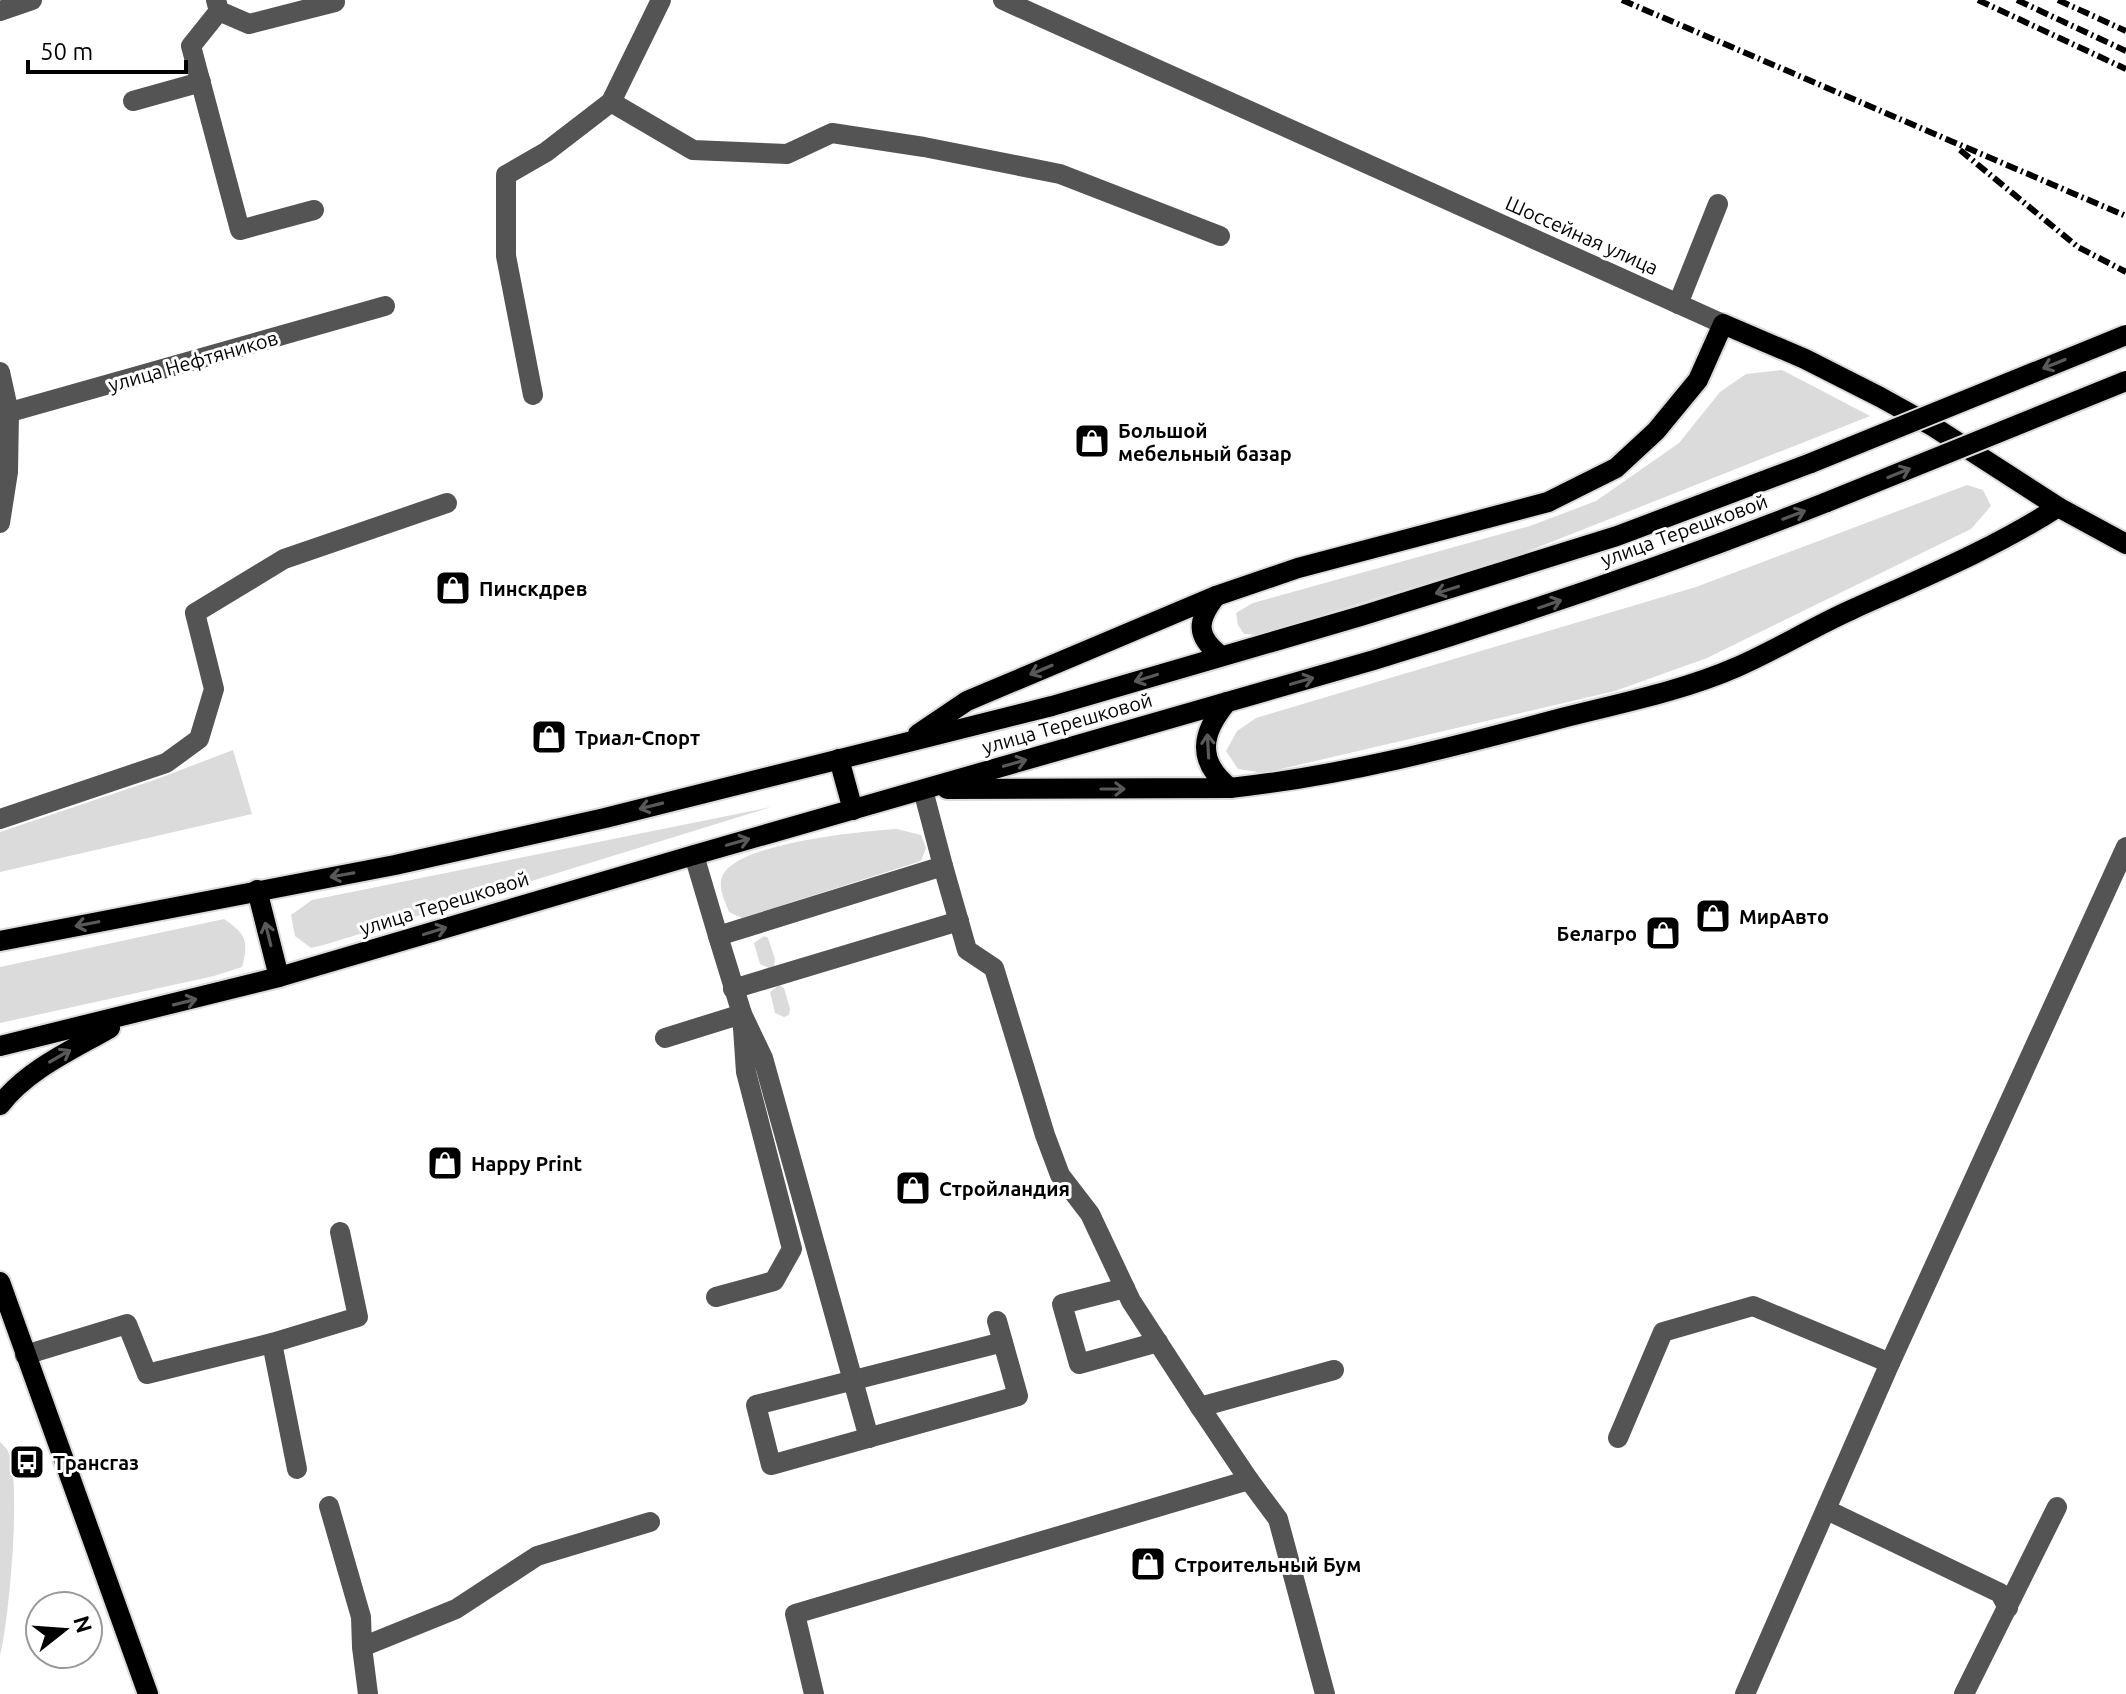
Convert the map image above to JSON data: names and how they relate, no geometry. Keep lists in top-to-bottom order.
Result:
{
  "streets": {
    "main road": ["Шоссейная улица", "улица Терешковой"],
    "street": ["улица Нефтяников"]
  },
  "places": {
    "shop": [
      "Большой мебельный базар",
      "Пинскдрев",
      "Триал-Спорт",
      "МирАвто",
      "Белагро",
      "Happy Print",
      "Стройландия",
      "Строительный Бум"
    ],
    "bus stop": ["Трансгаз"]
  },
  "scale_bar": "50 m",
  "north": "right"
}
